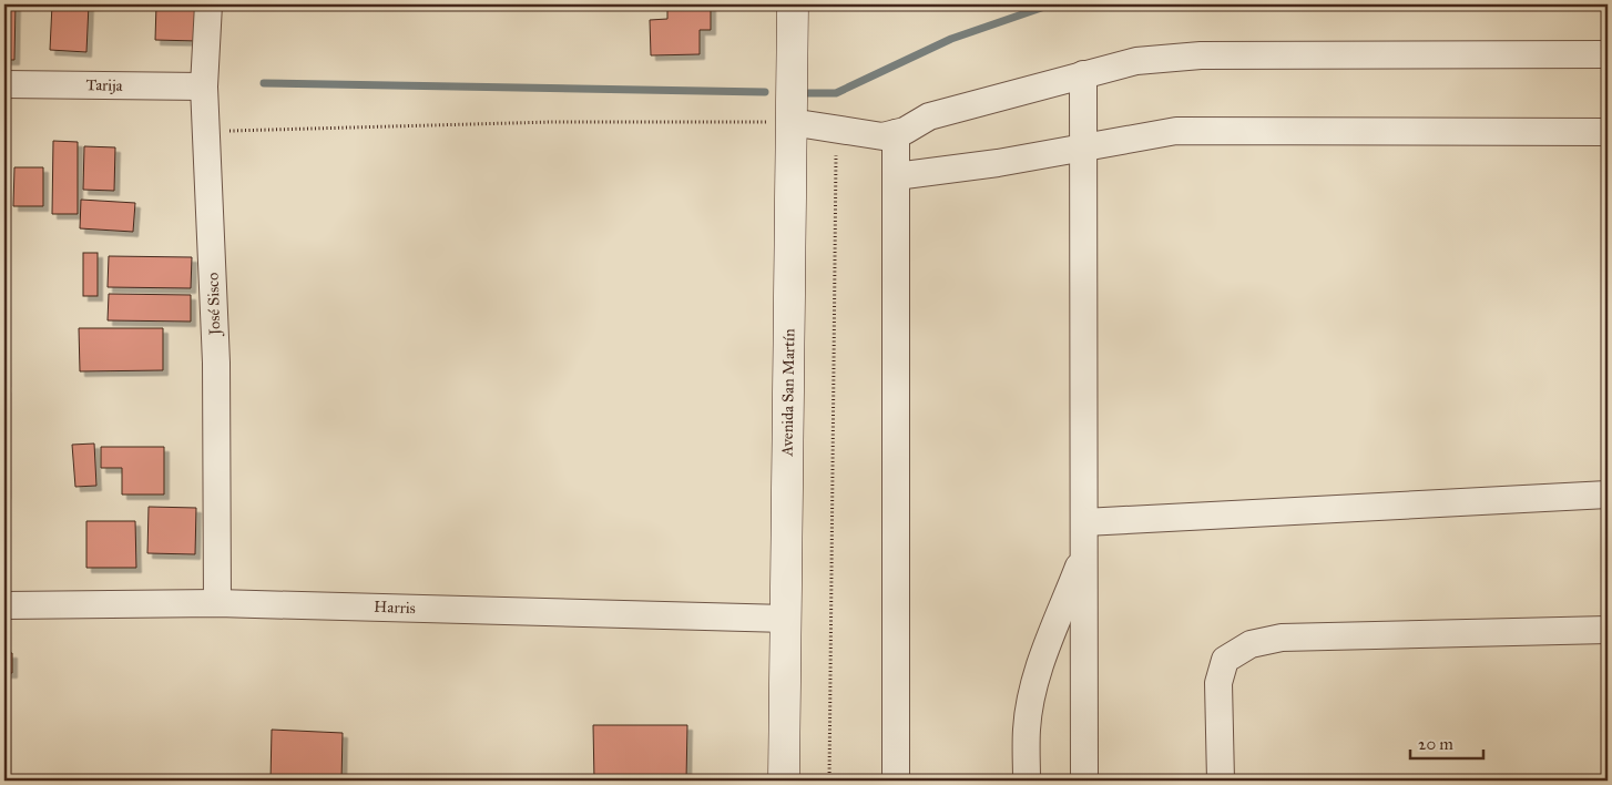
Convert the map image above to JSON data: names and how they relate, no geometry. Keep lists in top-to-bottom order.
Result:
{
  "streets": {
    "street": [
      "Tarija",
      "José Sisco",
      "Avenida San Martín",
      "Harris"
    ]
  },
  "crossings": [
    ["Tarija", "José Sisco"],
    ["José Sisco", "Harris"],
    ["Avenida San Martín", "Harris"]
  ],
  "scale_bar": "20 m"
}
